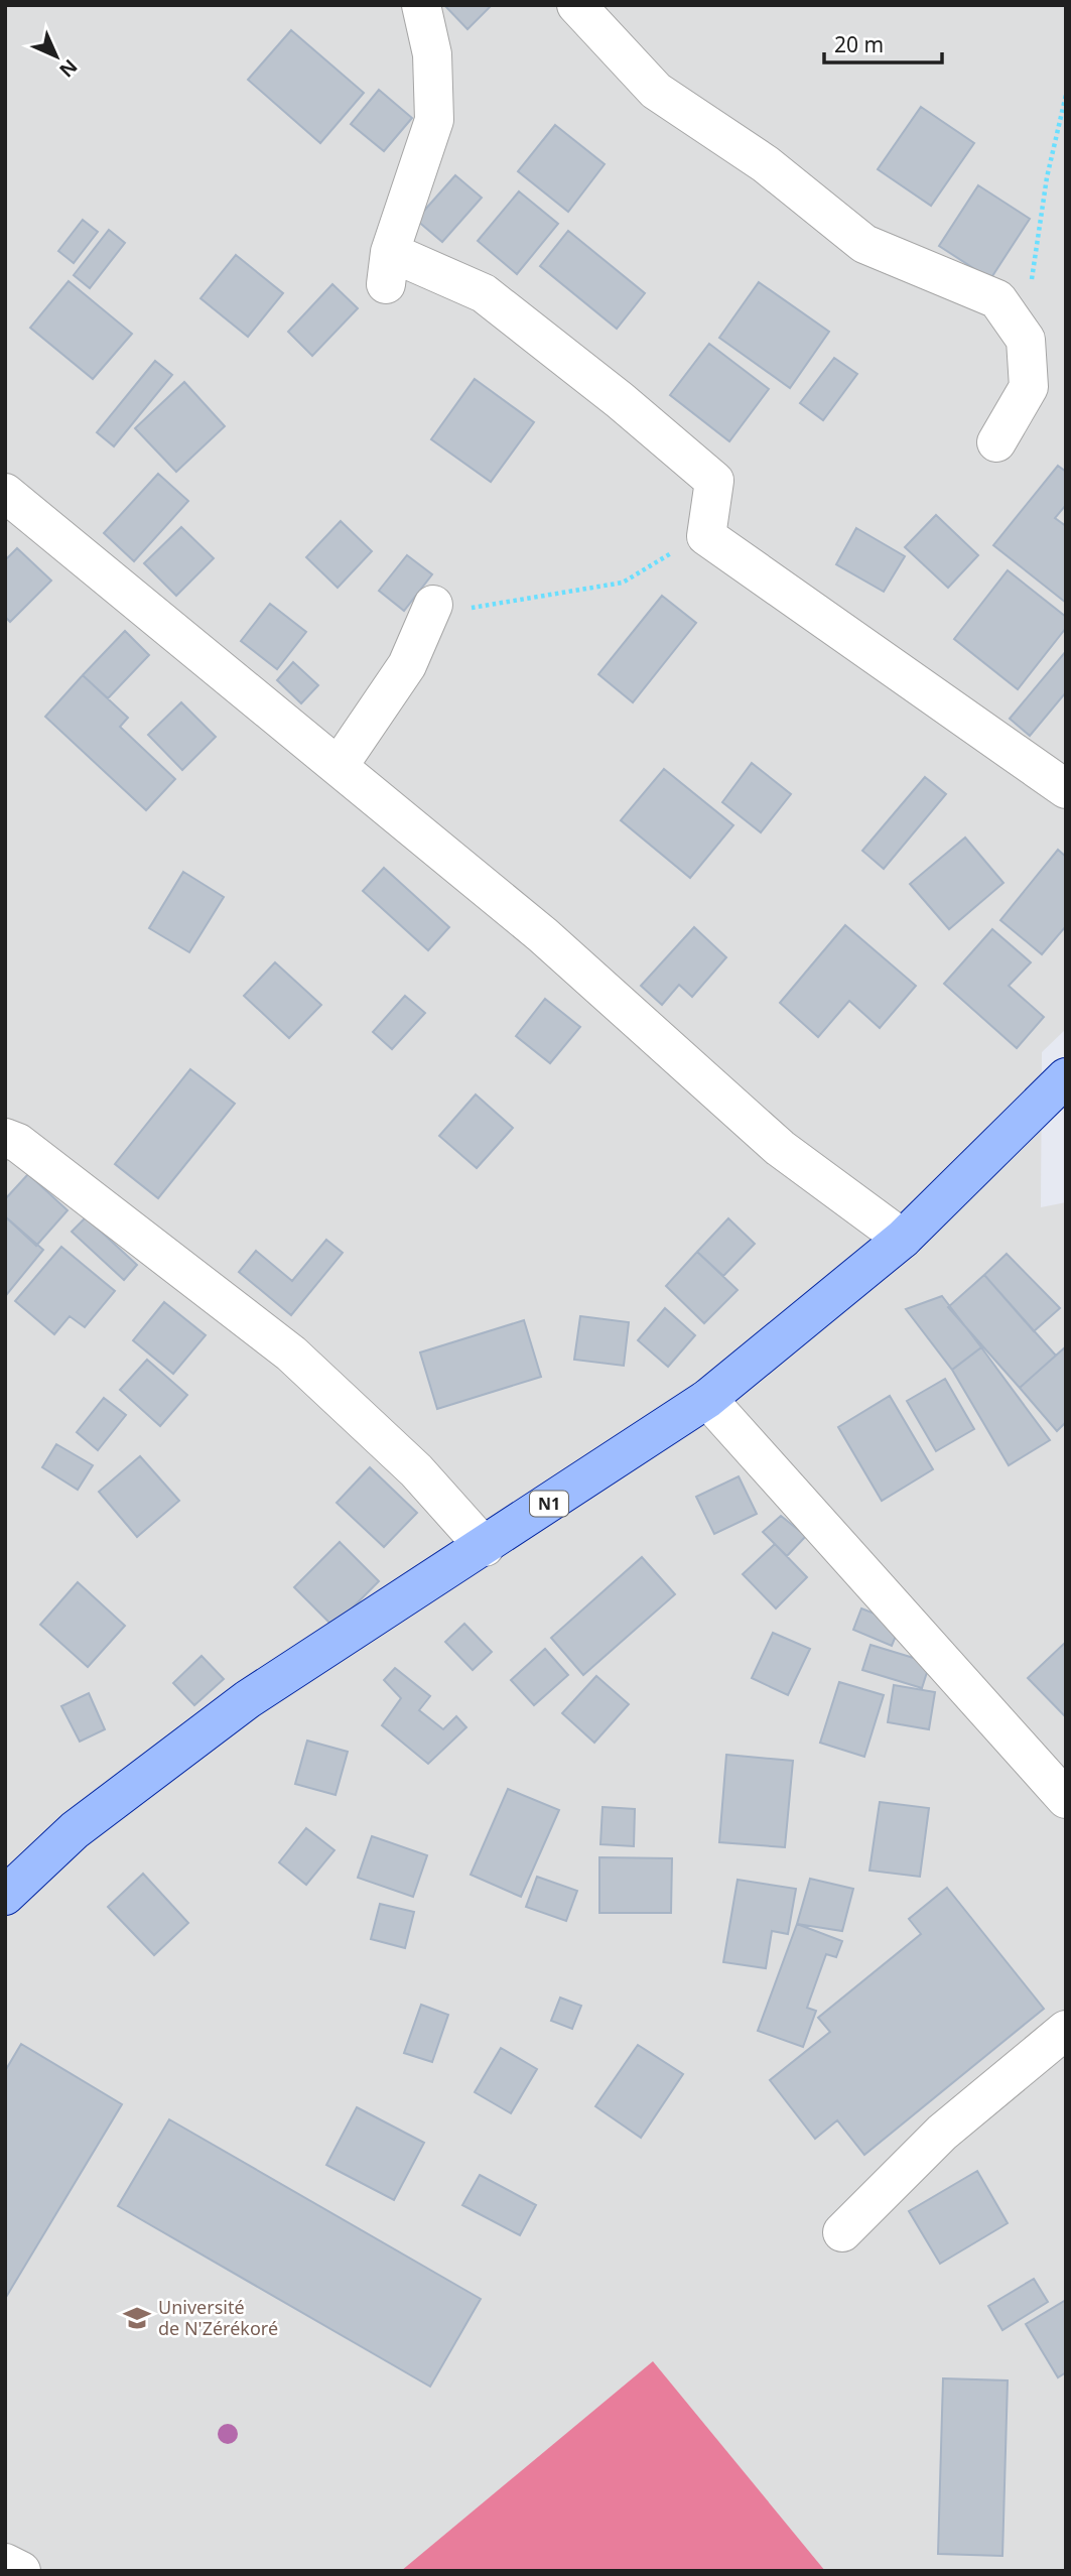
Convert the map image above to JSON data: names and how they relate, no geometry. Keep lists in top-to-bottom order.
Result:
{
  "streets": {
    "main road": ["N1"]
  },
  "places": {
    "school or university": ["Université de N'Zérékoré"]
  },
  "scale_bar": "20 m",
  "north": "bottom right"
}
